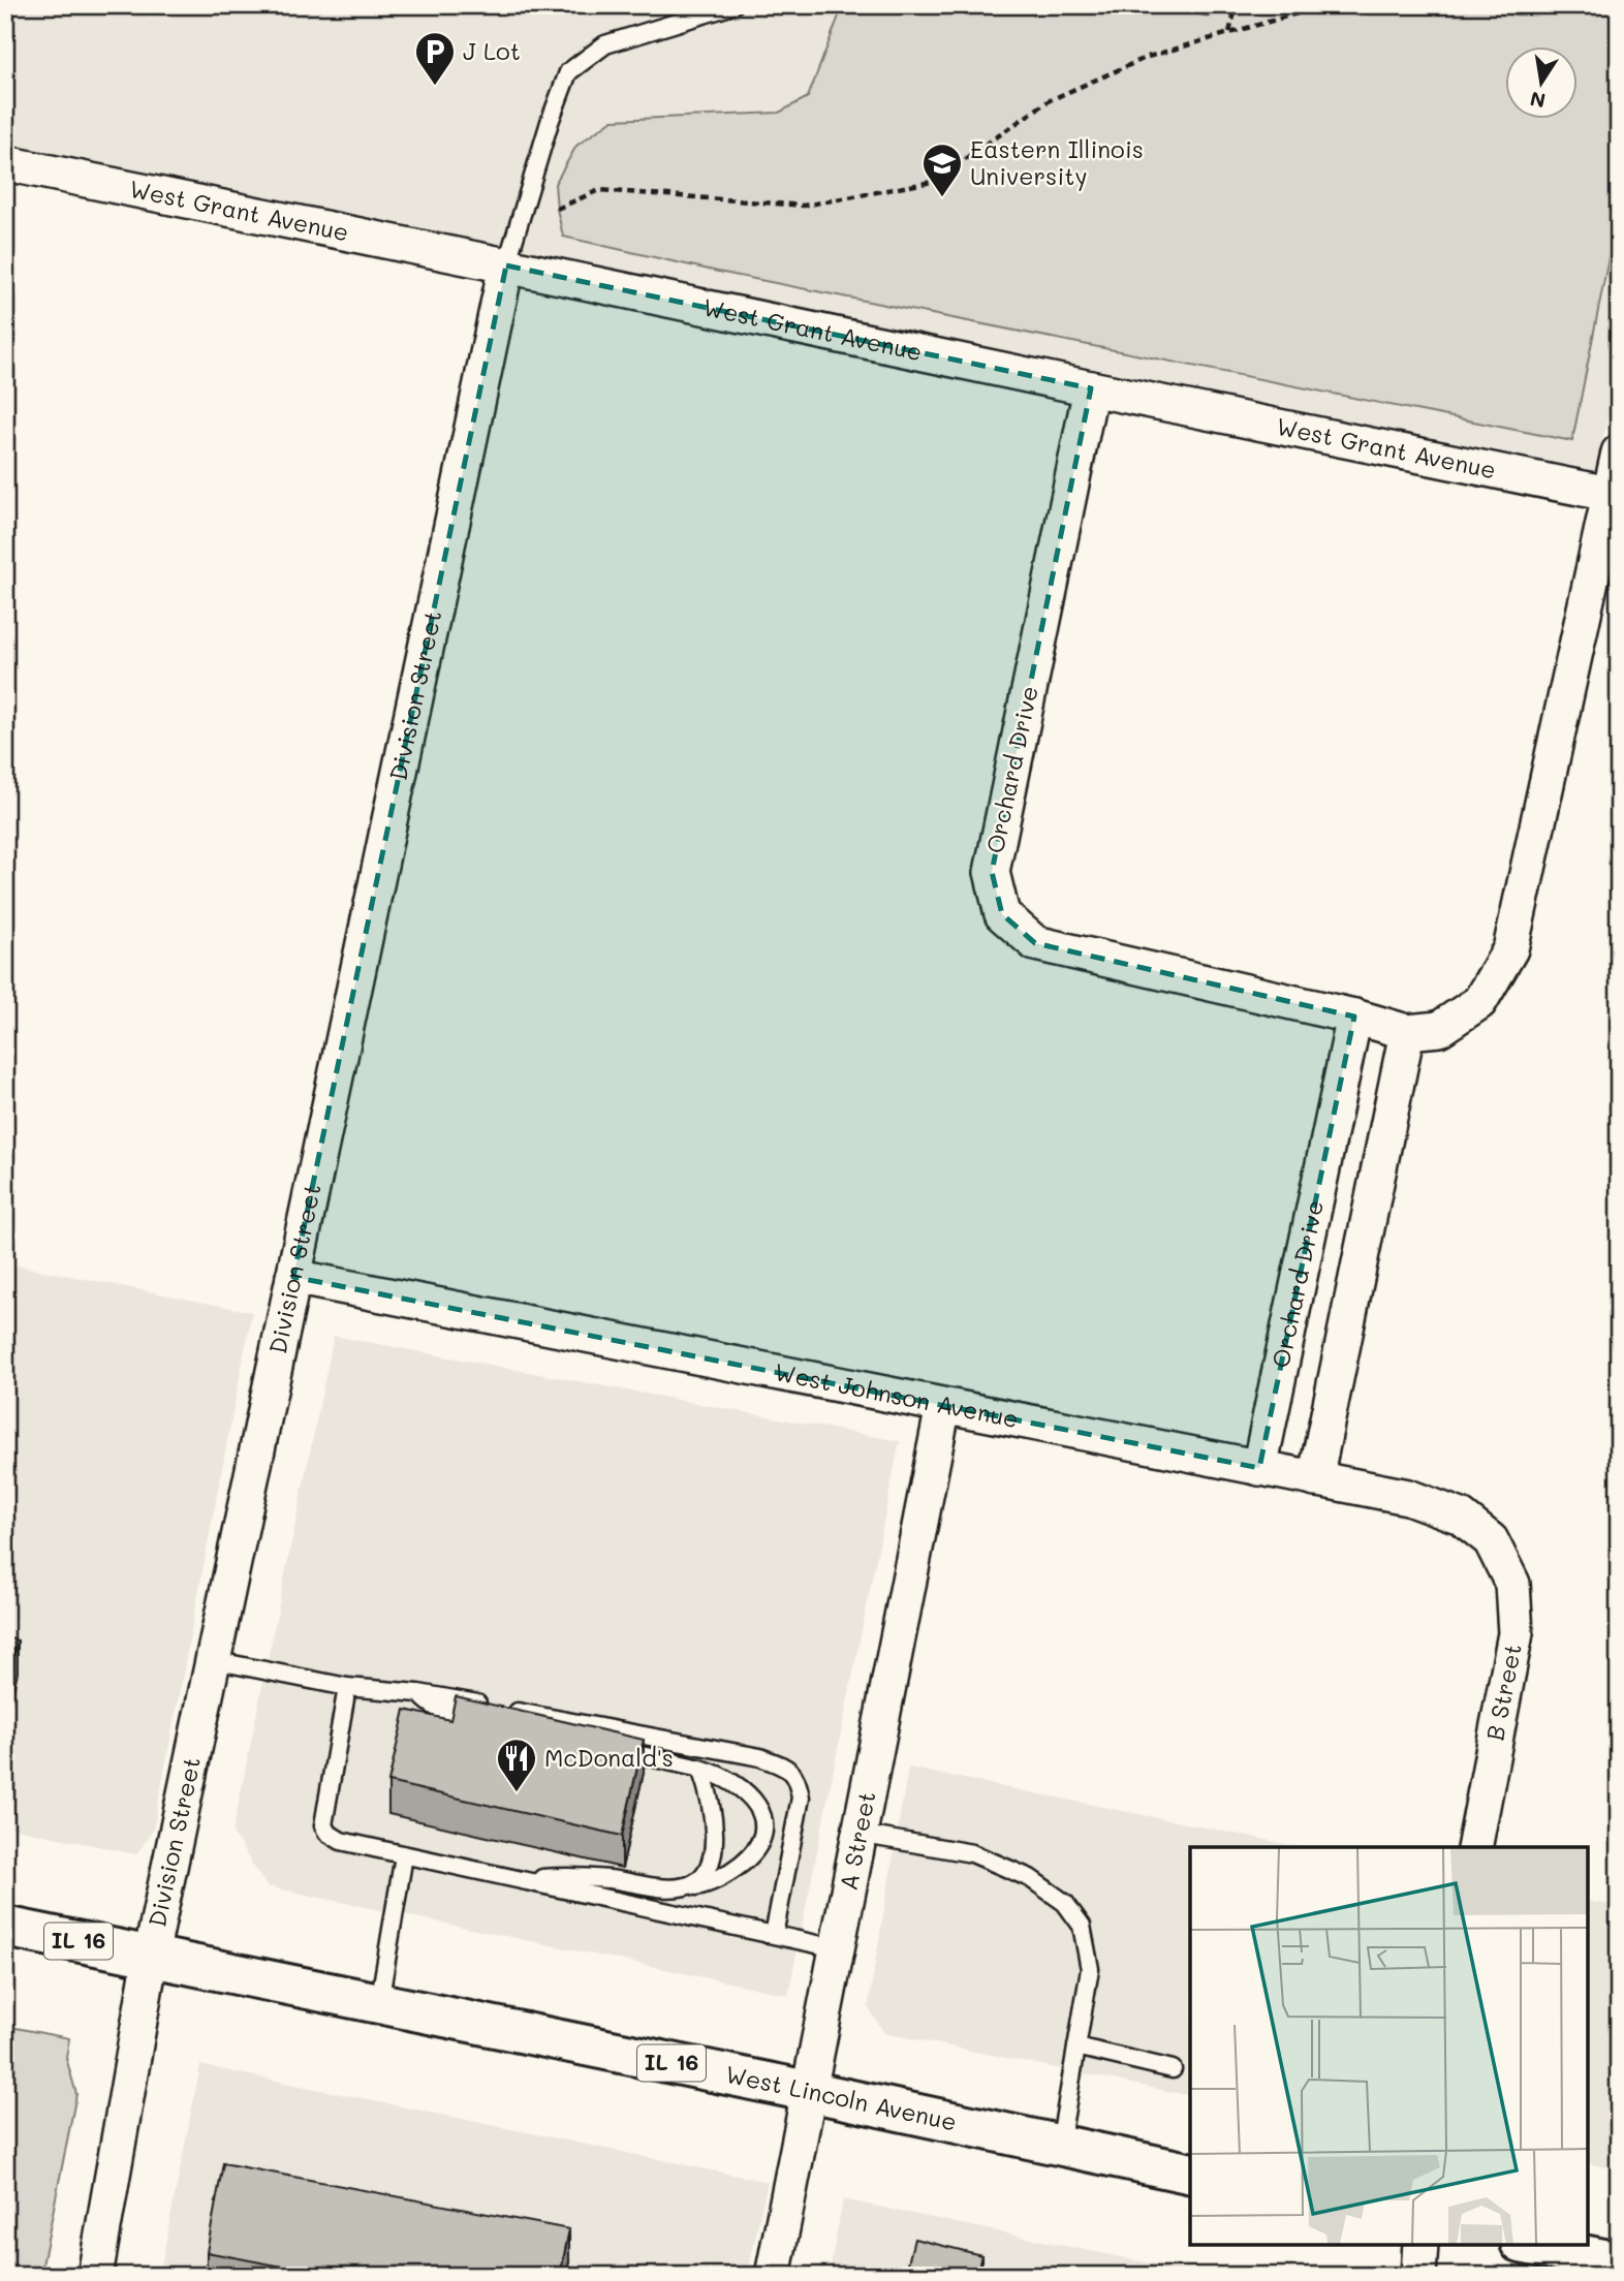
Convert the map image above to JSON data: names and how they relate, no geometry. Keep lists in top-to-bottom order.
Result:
{
  "streets": {
    "main road": ["IL 16", "West Lincoln Avenue"],
    "street": [
      "West Grant Avenue",
      "Division Street",
      "Orchard Drive",
      "West Johnson Avenue",
      "B Street",
      "A Street"
    ]
  },
  "crossings": [
    ["West Grant Avenue", "Division Street"],
    ["West Grant Avenue", "Orchard Drive"],
    ["Division Street", "West Johnson Avenue"],
    ["Division Street", "IL 16"],
    ["Division Street", "West Lincoln Avenue"],
    ["Orchard Drive", "West Johnson Avenue"],
    ["West Johnson Avenue", "B Street"],
    ["West Johnson Avenue", "A Street"],
    ["A Street", "West Lincoln Avenue"],
    ["IL 16", "West Lincoln Avenue"]
  ],
  "places": {
    "parking": ["J Lot"],
    "school or university": ["Eastern Illinois University"],
    "restaurant": ["McDonald's"]
  },
  "north": "bottom"
}
